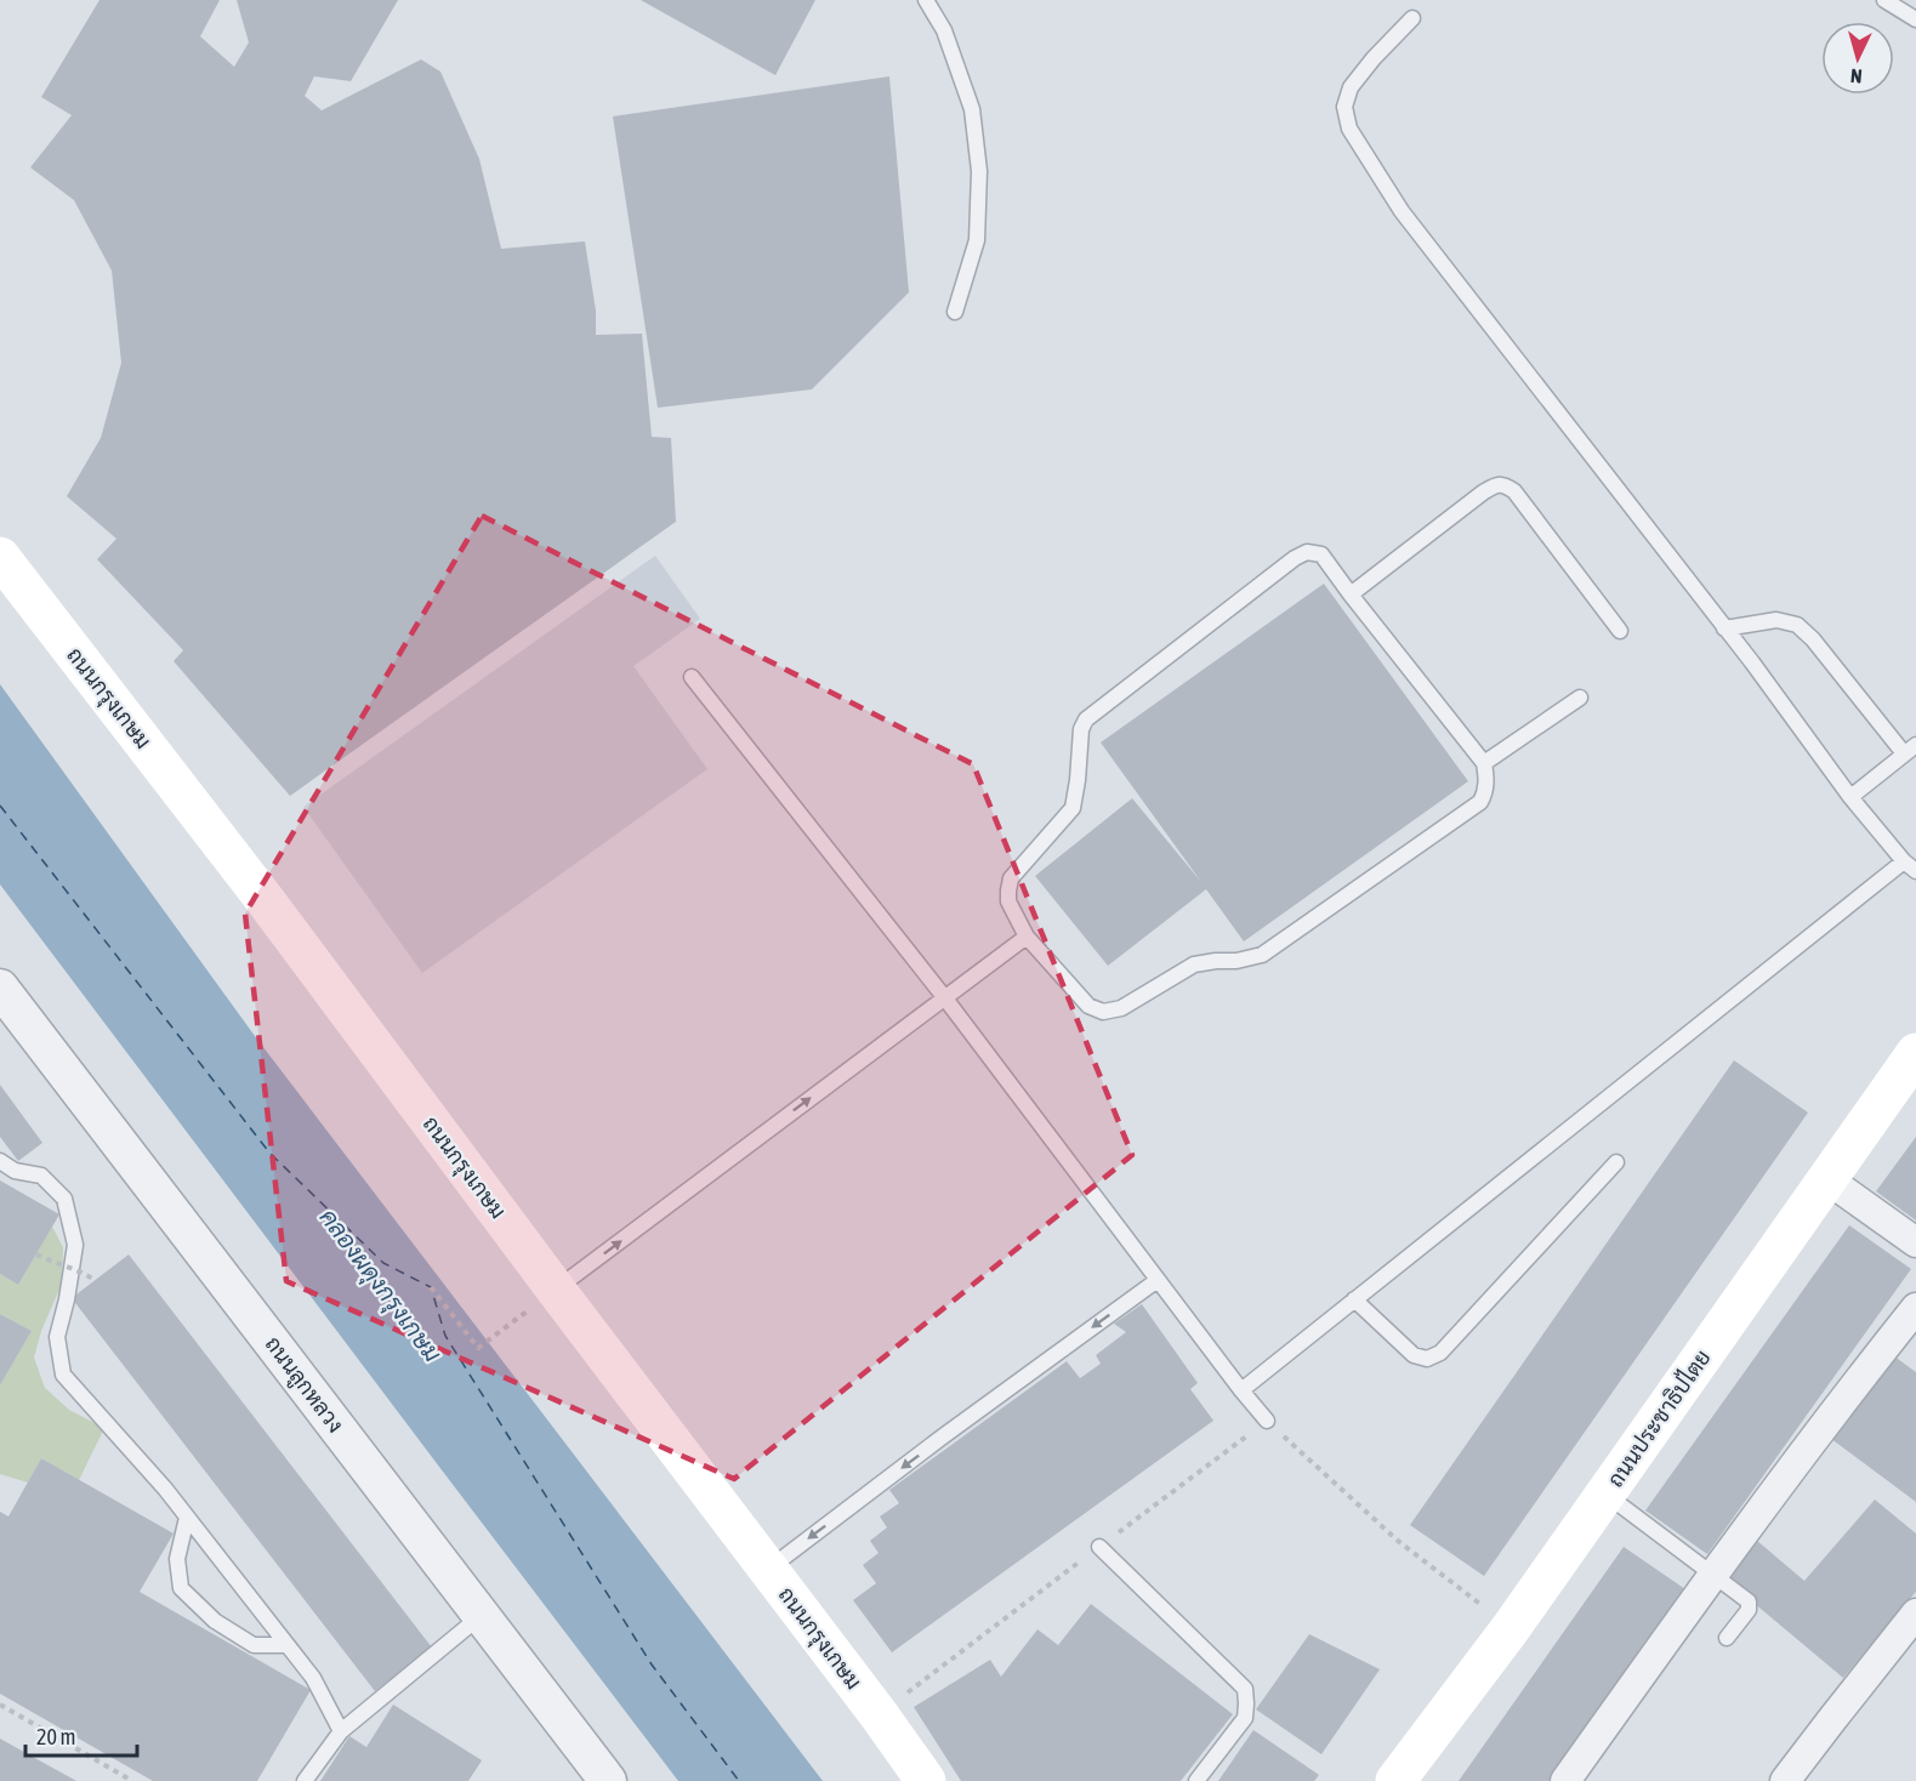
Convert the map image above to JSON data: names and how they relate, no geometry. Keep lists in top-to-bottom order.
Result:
{
  "streets": {
    "main road": ["ถนนกรุงเกษม", "ถนนประชาธิปไตย"],
    "street": ["ถนนลูกหลวง"]
  },
  "water": ["คลองผดุงกรุงเกษม"],
  "scale_bar": "20 m",
  "north": "bottom"
}
